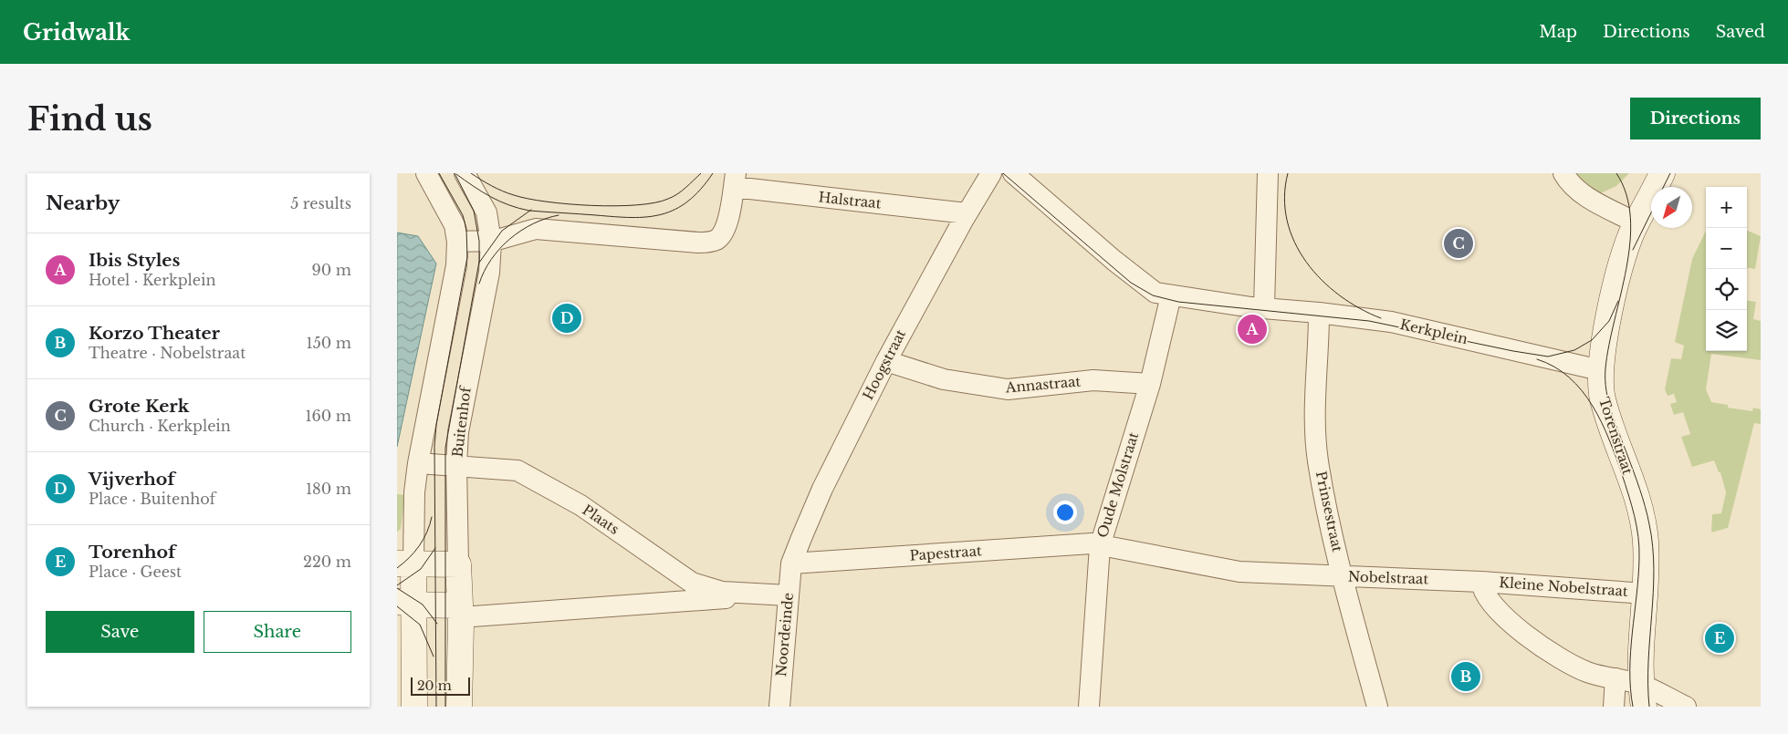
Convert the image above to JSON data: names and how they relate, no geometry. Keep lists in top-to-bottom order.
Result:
{
  "streets": {
    "street": [
      "Halstraat",
      "Kerkplein",
      "Hoogstraat",
      "Annastraat",
      "Buitenhof",
      "Torenstraat",
      "Oude Molstraat",
      "Prinsestraat",
      "Plaats",
      "Papestraat",
      "Nobelstraat",
      "Kleine Nobelstraat",
      "Noordeinde"
    ]
  },
  "crossings": [
    ["Halstraat", "Hoogstraat"],
    ["Kerkplein", "Torenstraat"],
    ["Kerkplein", "Oude Molstraat"],
    ["Kerkplein", "Prinsestraat"],
    ["Hoogstraat", "Annastraat"],
    ["Hoogstraat", "Papestraat"],
    ["Hoogstraat", "Noordeinde"],
    ["Annastraat", "Oude Molstraat"],
    ["Buitenhof", "Plaats"],
    ["Torenstraat", "Kleine Nobelstraat"],
    ["Oude Molstraat", "Papestraat"],
    ["Oude Molstraat", "Nobelstraat"],
    ["Prinsestraat", "Nobelstraat"],
    ["Plaats", "Noordeinde"],
    ["Papestraat", "Nobelstraat"],
    ["Papestraat", "Noordeinde"],
    ["Nobelstraat", "Kleine Nobelstraat"]
  ],
  "scale_bar": "20 m",
  "north": "bottom left",
  "page": {
    "header": "Gridwalk",
    "nav": ["Map", "Directions", "Saved"],
    "buttons": [
      "Directions",
      ["Save", "Share"]
    ],
    "title": "Find us",
    "heading": ["Nearby", "5 results"],
    "map_buttons": ["+", "−"],
    "pins": [
      "C",
      "D",
      "A",
      "E",
      "B"
    ],
    "list": [
      {
        "mark": "A",
        "name": "Ibis Styles",
        "note": "Hotel · Kerkplein",
        "value": "90 m"
      },
      {
        "mark": "B",
        "name": "Korzo Theater",
        "note": "Theatre · Nobelstraat",
        "value": "150 m"
      },
      {
        "mark": "C",
        "name": "Grote Kerk",
        "note": "Church · Kerkplein",
        "value": "160 m"
      },
      {
        "mark": "D",
        "name": "Vijverhof",
        "note": "Place · Buitenhof",
        "value": "180 m"
      },
      {
        "mark": "E",
        "name": "Torenhof",
        "note": "Place · Geest",
        "value": "220 m"
      }
    ],
    "scale": "20 m"
  }
}
